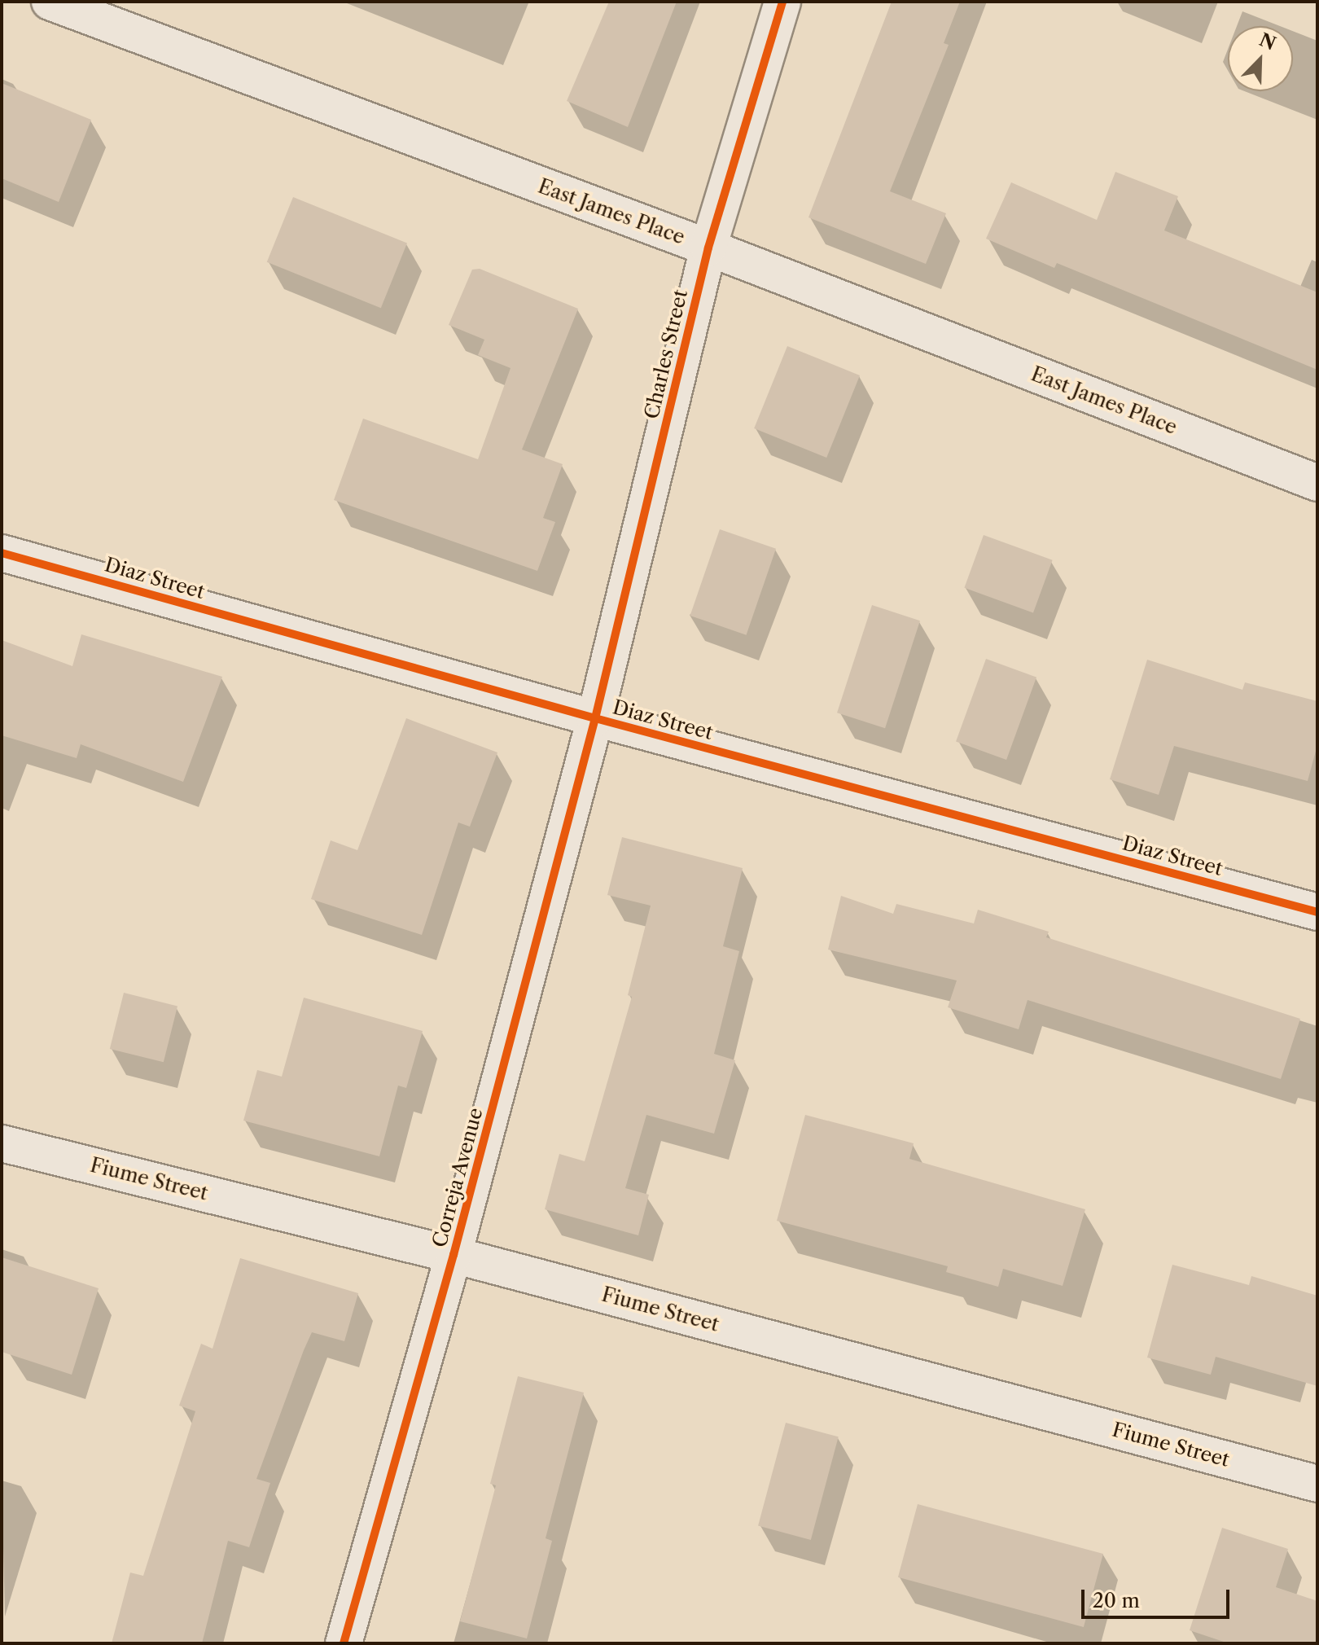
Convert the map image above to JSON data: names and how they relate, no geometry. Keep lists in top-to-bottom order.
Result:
{
  "streets": {
    "street": [
      "East James Place",
      "Charles Street",
      "Diaz Street",
      "Correja Avenue",
      "Fiume Street"
    ]
  },
  "crossings": [
    ["East James Place", "Charles Street"],
    ["Charles Street", "Diaz Street"],
    ["Charles Street", "Correja Avenue"],
    ["Diaz Street", "Correja Avenue"],
    ["Correja Avenue", "Fiume Street"]
  ],
  "scale_bar": "20 m",
  "north": "top right"
}
